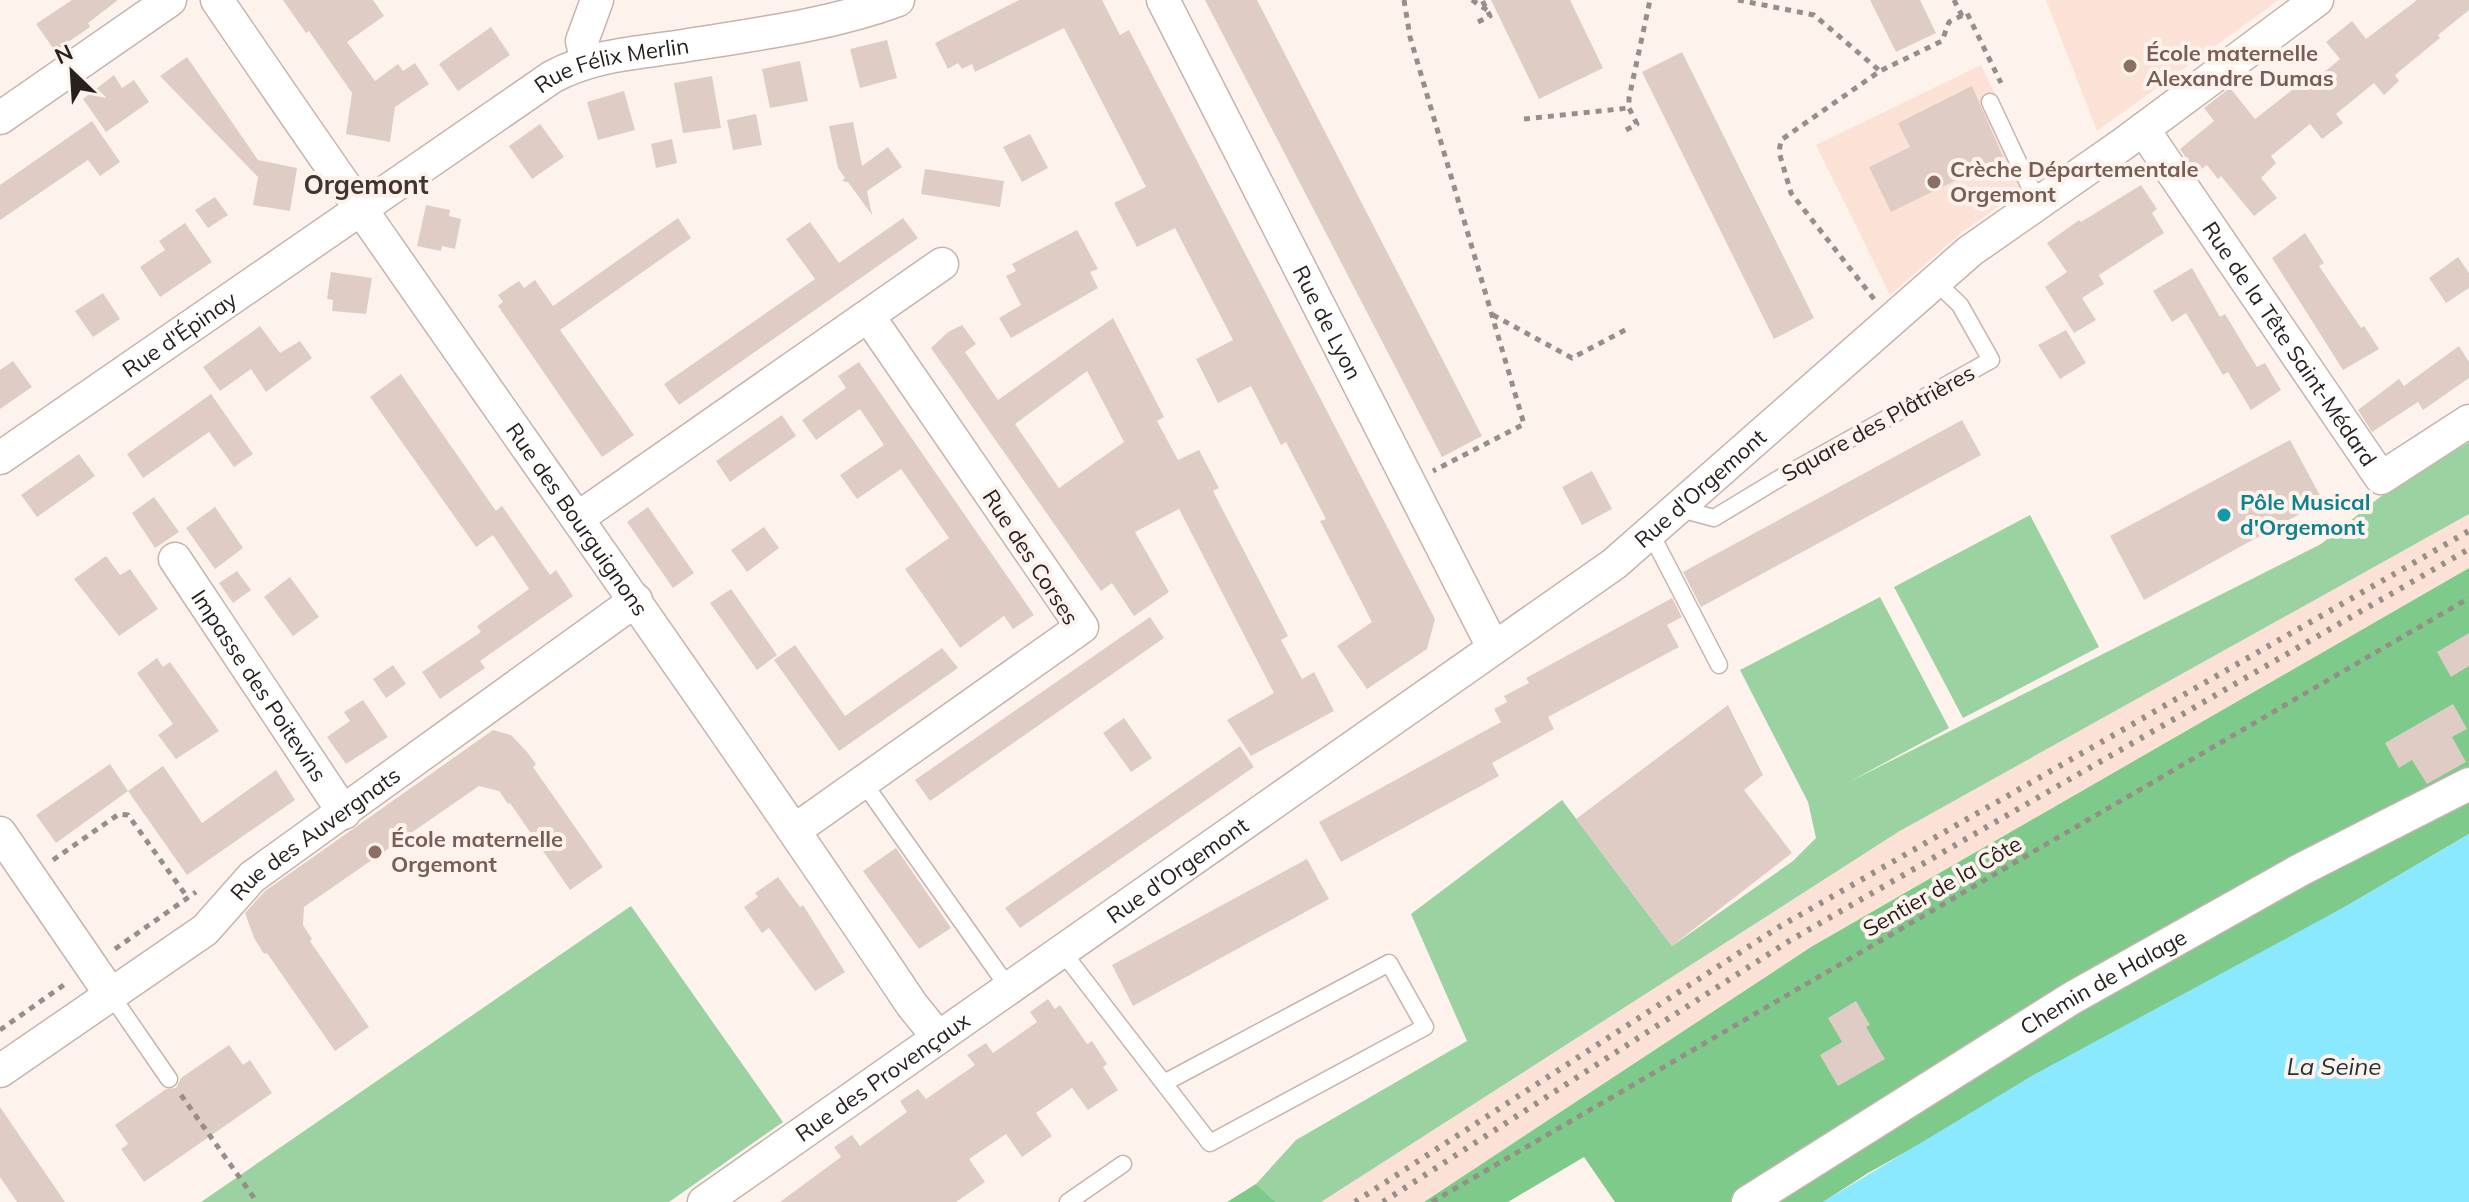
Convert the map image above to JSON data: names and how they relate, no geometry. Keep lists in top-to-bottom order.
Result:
{
  "streets": {
    "street": [
      "Rue Félix Merlin",
      "Rue de Lyon",
      "Rue d'Épinay",
      "Rue de la Tête Saint-Médard",
      "Rue d'Orgemont",
      "Rue des Bourguignons",
      "Rue des Corses",
      "Impasse des Poitevins",
      "Rue des Auvergnats",
      "Chemin de Halage",
      "Rue des Provençaux"
    ],
    "lane": ["Square des Plâtrières"],
    "path": ["Sentier de la Côte"]
  },
  "crossings": [
    ["Rue Félix Merlin", "Rue d'Épinay"],
    ["Rue Félix Merlin", "Rue des Bourguignons"],
    ["Rue de Lyon", "Rue d'Orgemont"],
    ["Rue d'Épinay", "Rue des Bourguignons"],
    ["Rue de la Tête Saint-Médard", "Rue d'Orgemont"],
    ["Square des Plâtrières", "Rue d'Orgemont"],
    ["Rue d'Orgemont", "Rue des Provençaux"],
    ["Rue des Bourguignons", "Rue des Corses"],
    ["Rue des Bourguignons", "Rue des Auvergnats"],
    ["Rue des Bourguignons", "Rue des Provençaux"],
    ["Impasse des Poitevins", "Rue des Auvergnats"]
  ],
  "districts": ["Orgemont"],
  "water": ["La Seine"],
  "places": [
    "École maternelle Alexandre Dumas",
    "Crèche Départementale Orgemont",
    "Pôle Musical d'Orgemont",
    "École maternelle Orgemont"
  ],
  "north": "top left"
}
